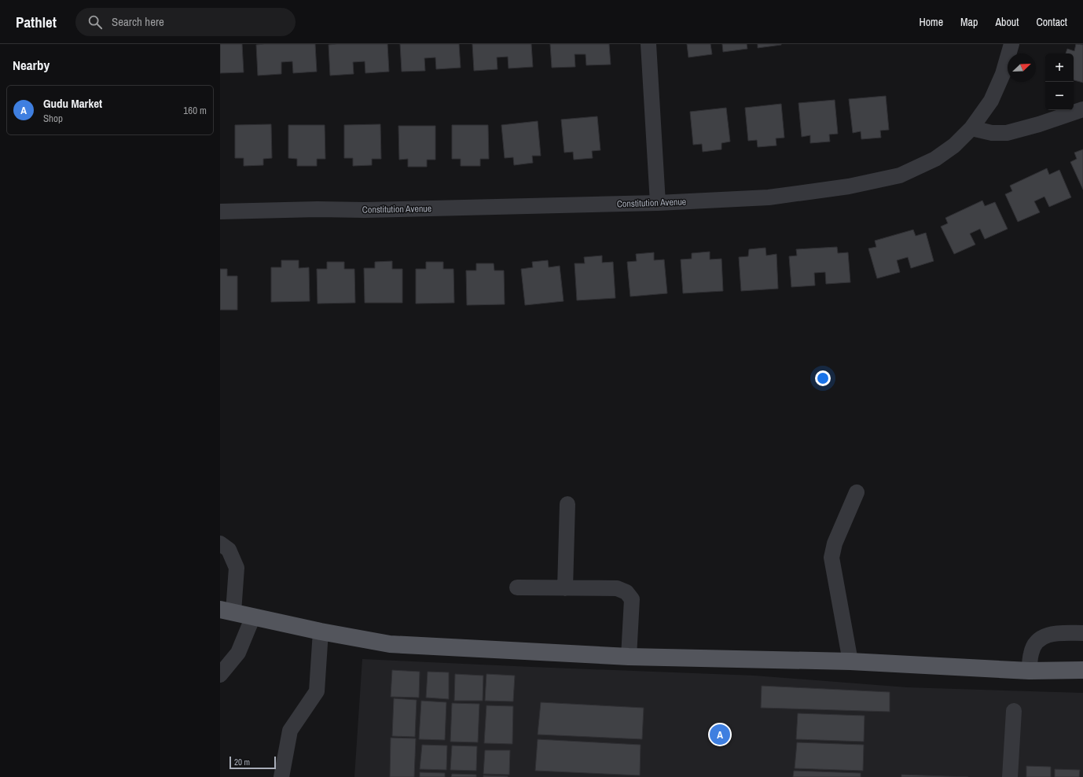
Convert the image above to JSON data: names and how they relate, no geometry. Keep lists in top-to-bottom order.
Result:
{
  "streets": {
    "street": ["Constitution Avenue"]
  },
  "scale_bar": "20 m",
  "north": "top right",
  "page": {
    "header": "Pathlet",
    "search": "Search here",
    "nav": [
      "Home",
      "Map",
      "About",
      "Contact"
    ],
    "heading": "Nearby",
    "map_buttons": ["+", "−"],
    "list": [
      {
        "mark": "A",
        "name": "Gudu Market",
        "note": "Shop",
        "value": "160 m"
      }
    ],
    "pins": "A",
    "scale": "20 m"
  }
}
